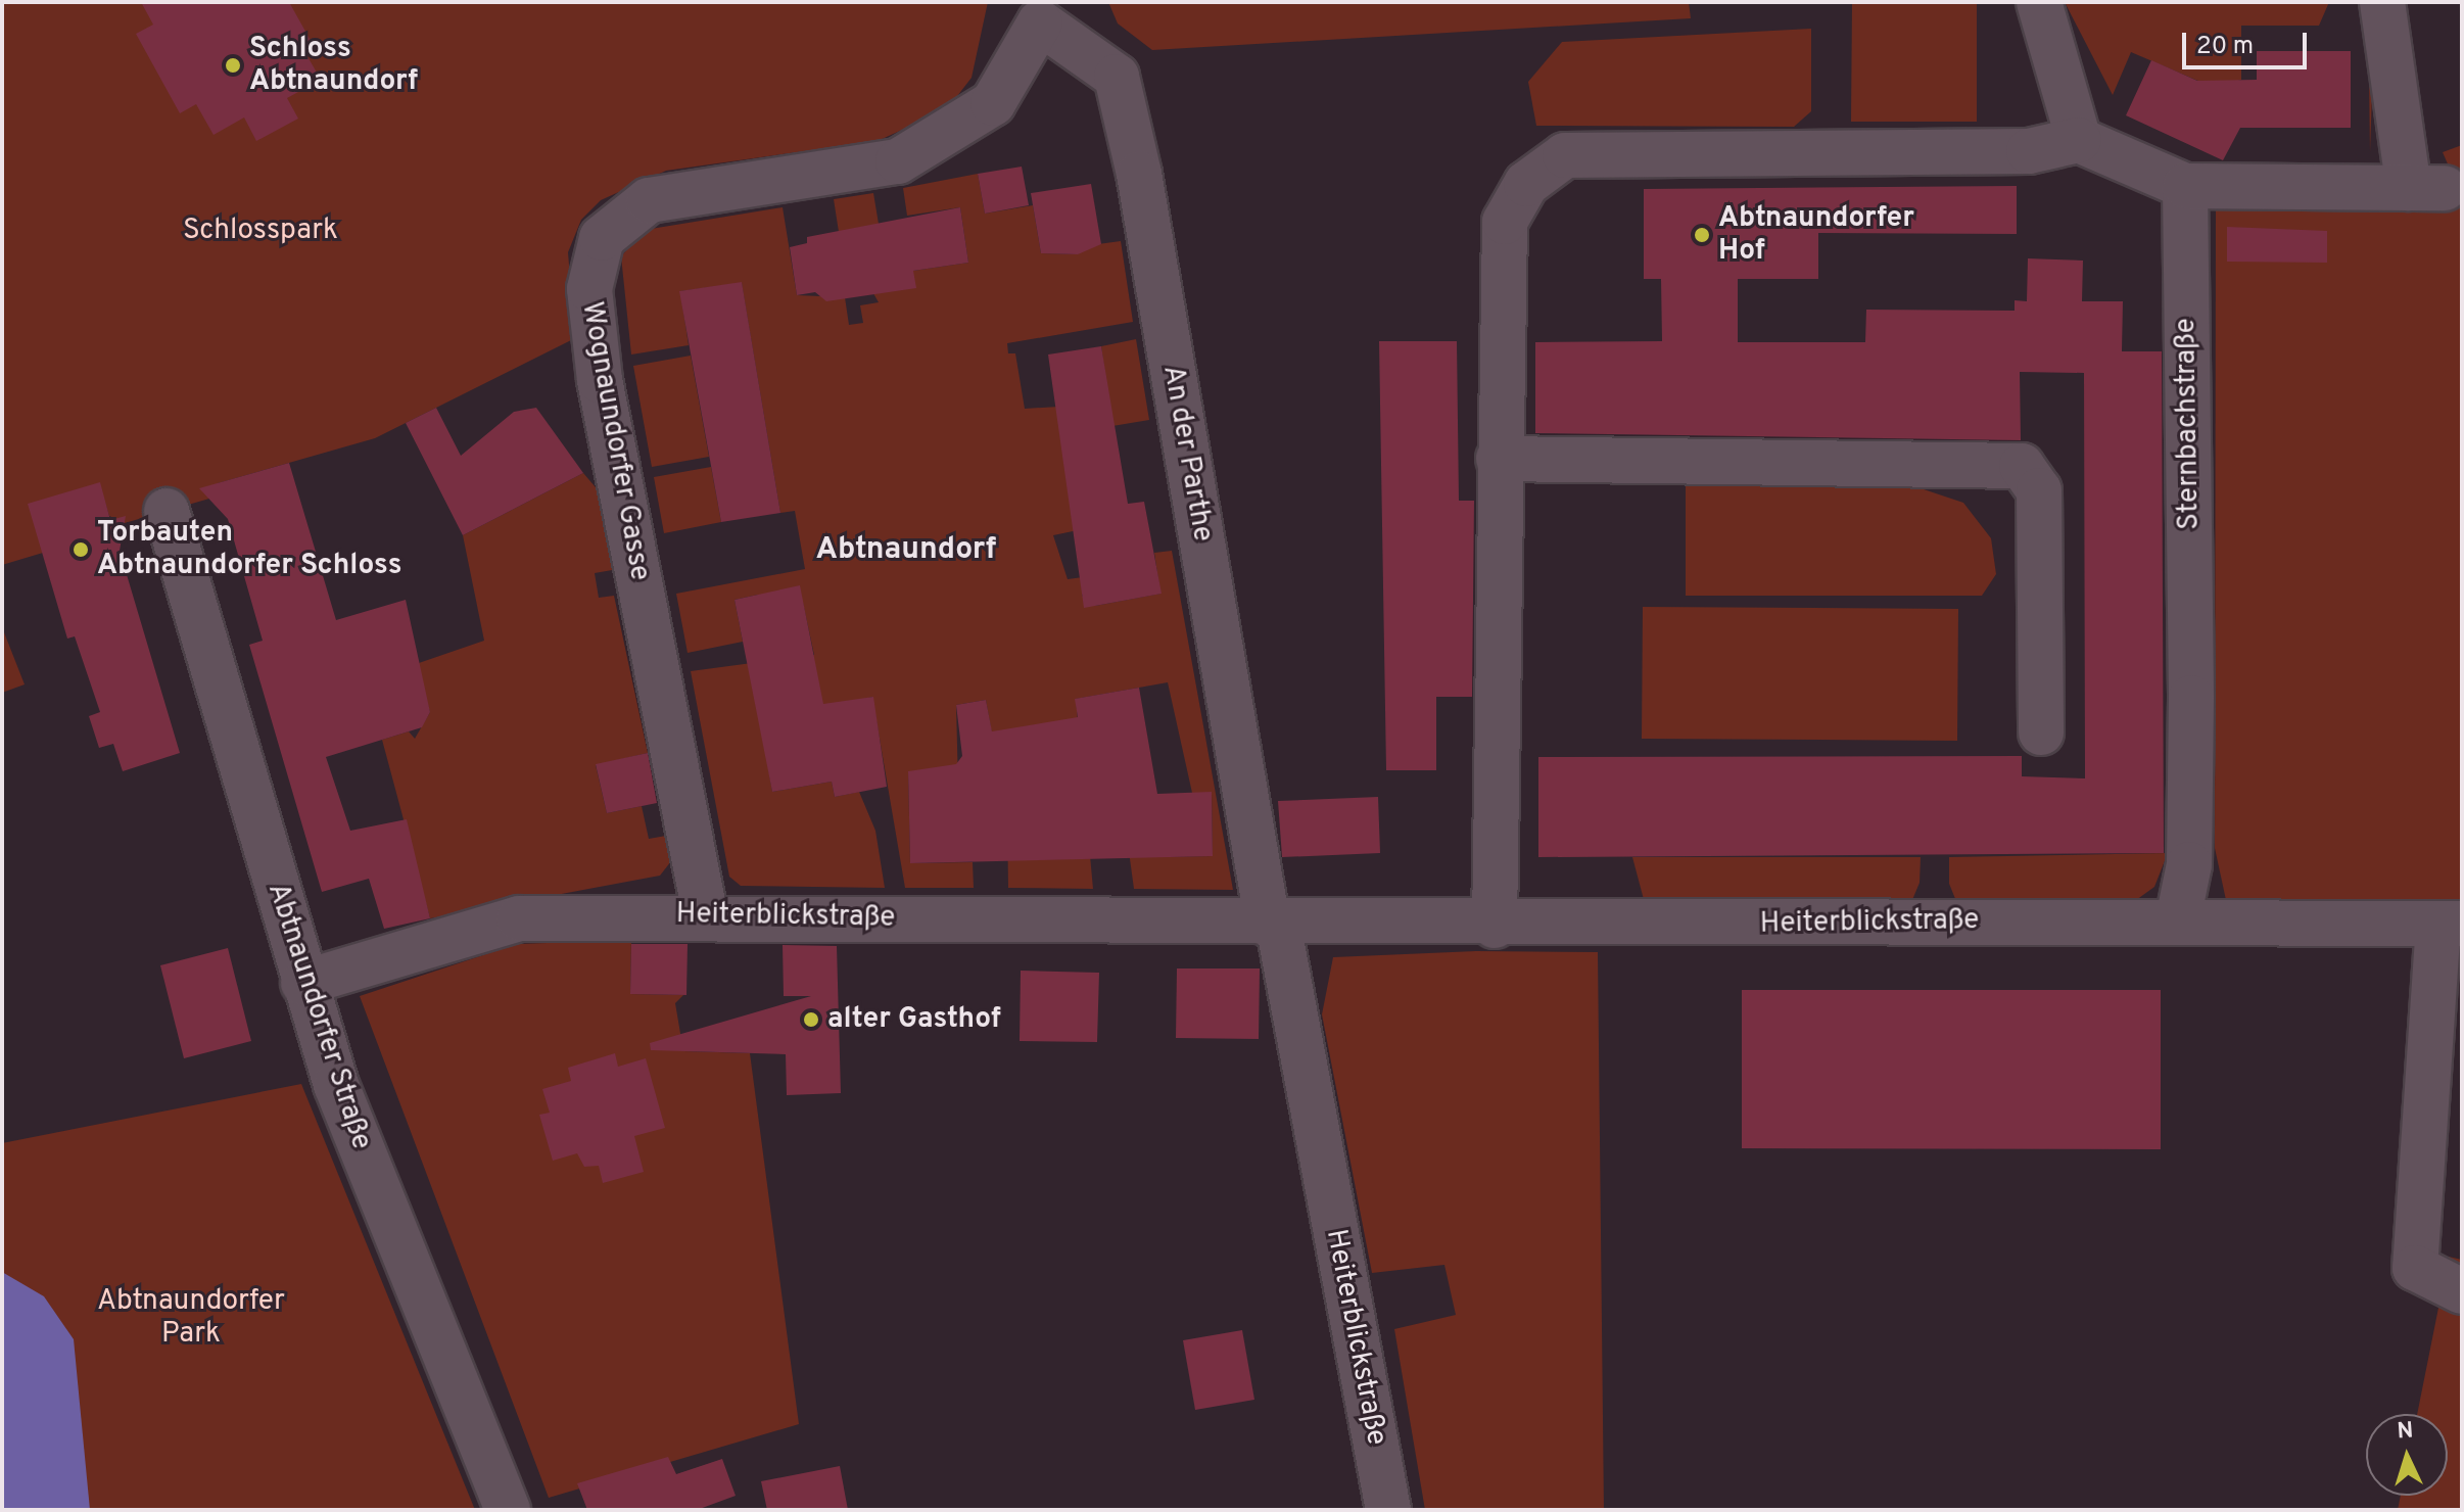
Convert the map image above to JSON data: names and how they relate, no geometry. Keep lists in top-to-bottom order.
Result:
{
  "streets": {
    "street": [
      "Sternbachstraße",
      "Wognaundorfer Gasse",
      "An der Parthe",
      "Heiterblickstraße",
      "Abtnaundorfer Straße"
    ]
  },
  "crossings": [
    ["Sternbachstraße", "Heiterblickstraße"],
    ["Wognaundorfer Gasse", "An der Parthe"],
    ["Wognaundorfer Gasse", "Heiterblickstraße"],
    ["An der Parthe", "Heiterblickstraße"],
    ["Heiterblickstraße", "Abtnaundorfer Straße"]
  ],
  "districts": ["Abtnaundorf"],
  "parks": ["Schlosspark", "Abtnaundorfer Park"],
  "places": [
    "Schloss Abtnaundorf",
    "Abtnaundorfer Hof",
    "Torbauten Abtnaundorfer Schloss",
    "alter Gasthof"
  ],
  "scale_bar": "20 m",
  "north": "top"
}
